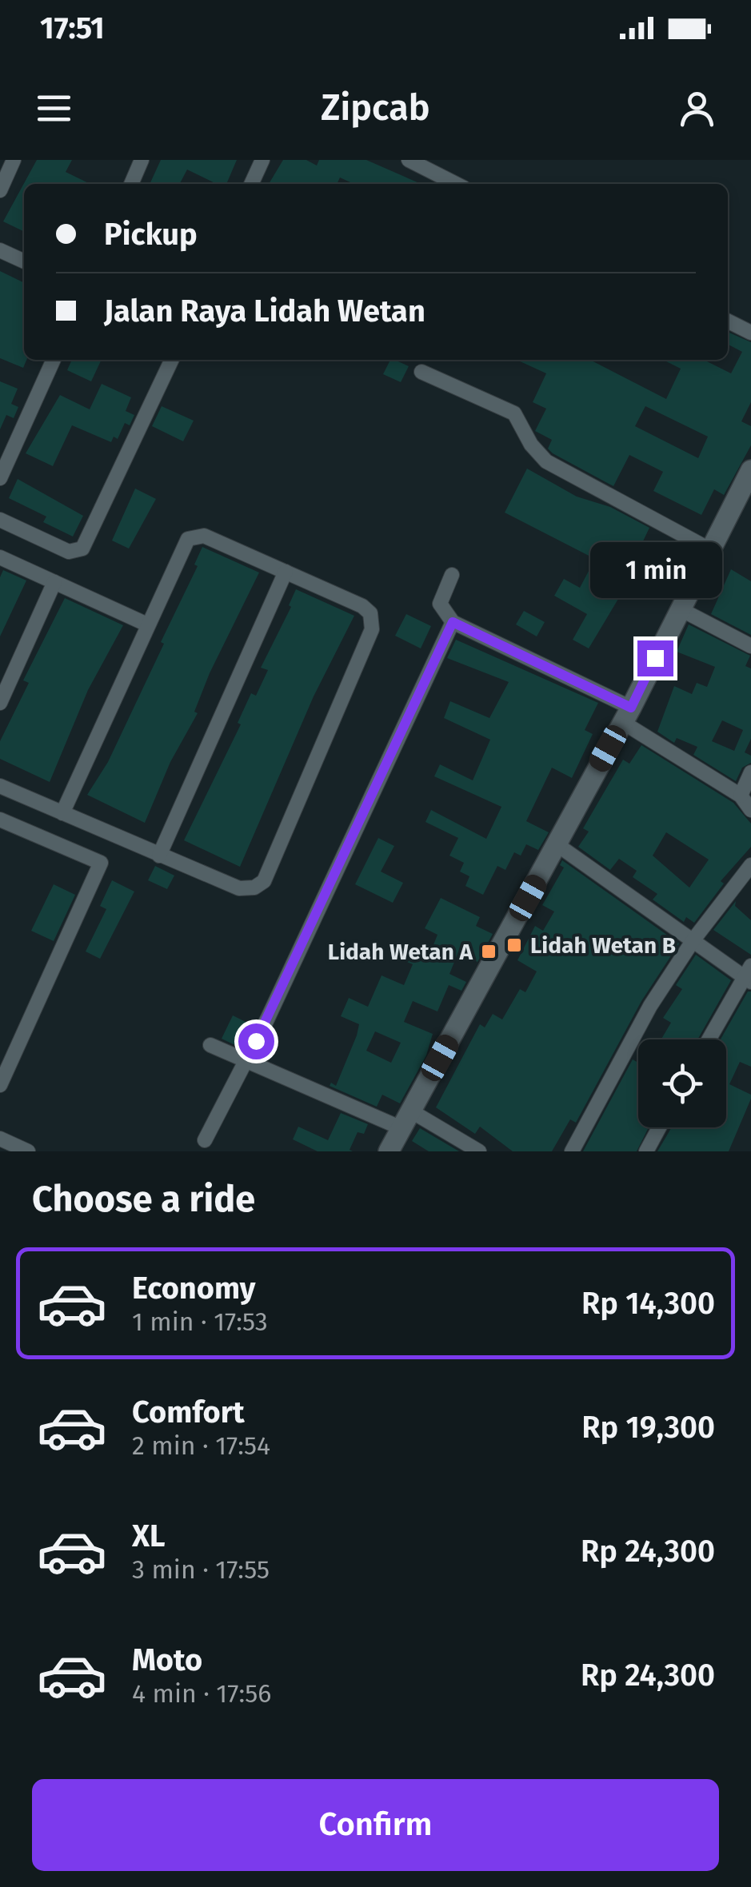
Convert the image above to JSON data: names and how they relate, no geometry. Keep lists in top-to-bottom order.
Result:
{
  "places": {
    "transit": ["Lidah Wetan B", "Lidah Wetan A"]
  },
  "page": {
    "status": "17:51",
    "header": "Zipcab",
    "banner": ["Pickup", "Jalan Raya Lidah Wetan"],
    "bubble": "1 min",
    "heading": "Choose a ride",
    "list": [
      {
        "name": "Economy",
        "note": "1 min · 17:53",
        "value": "Rp 14,300"
      },
      {
        "name": "Comfort",
        "note": "2 min · 17:54",
        "value": "Rp 19,300"
      },
      {
        "name": "XL",
        "note": "3 min · 17:55",
        "value": "Rp 24,300"
      },
      {
        "name": "Moto",
        "note": "4 min · 17:56",
        "value": "Rp 24,300"
      }
    ],
    "buttons": "Confirm"
  }
}
